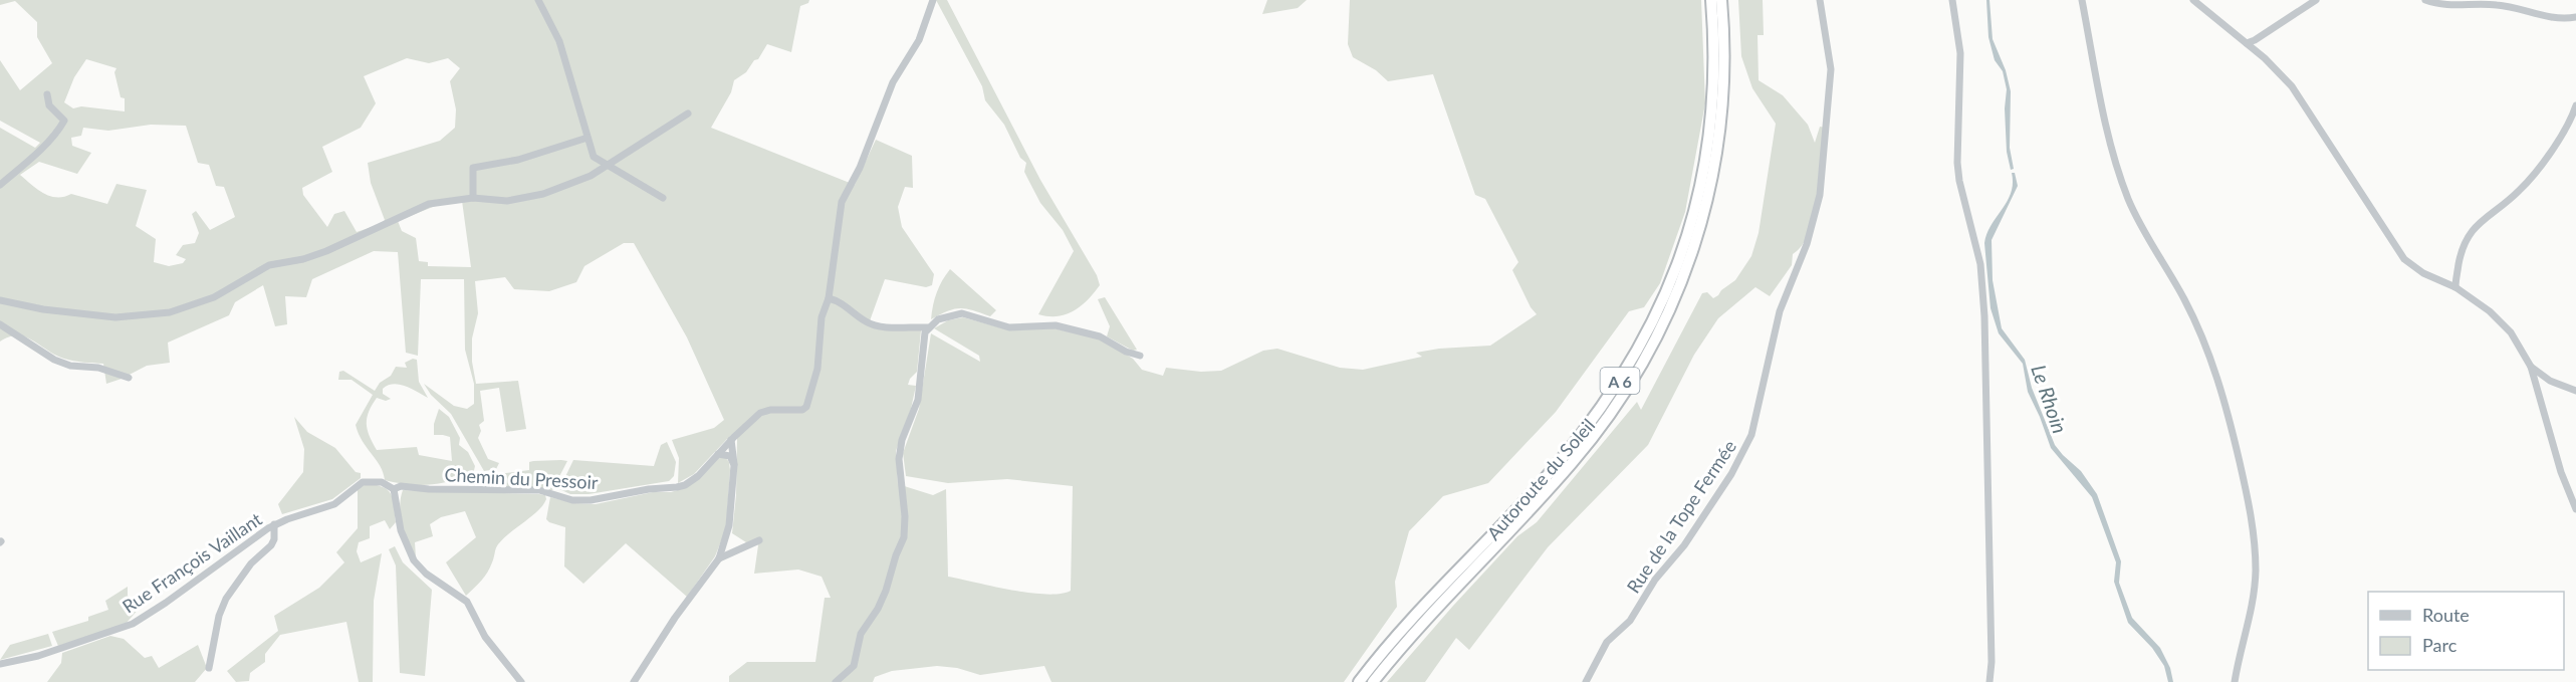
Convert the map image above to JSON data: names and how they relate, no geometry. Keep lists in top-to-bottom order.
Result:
{
  "streets": {
    "highway": ["A 6", "Autoroute du Soleil"],
    "street": ["Chemin du Pressoir", "Rue de la Tope Fermée", "Rue François Vaillant"]
  },
  "crossings": [
    ["Chemin du Pressoir", "Rue François Vaillant"]
  ],
  "water": ["Le Rhoin"],
  "legend": ["Route", "Parc"]
}
